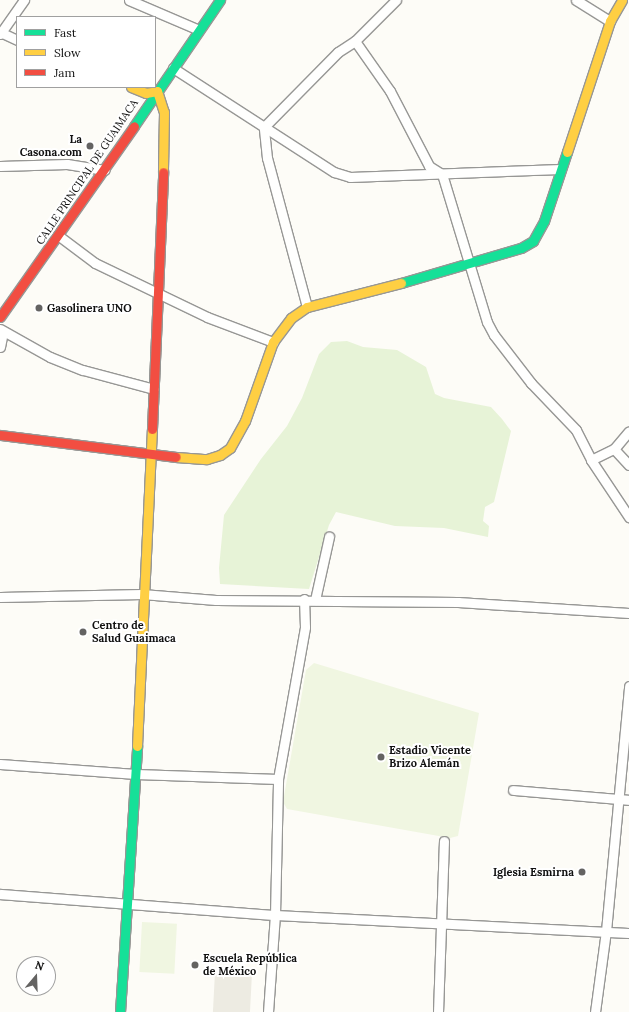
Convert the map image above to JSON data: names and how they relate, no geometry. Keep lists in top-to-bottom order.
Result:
{
  "streets": {
    "street": ["CALLE PRINCIPAL DE GUAIMACA"]
  },
  "places": [
    "La Casona.com",
    "Gasolinera UNO",
    "Centro de Salud Guaimaca",
    "Estadio Vicente Brizo Alemán",
    "Iglesia Esmirna",
    "Escuela República de México"
  ],
  "legend": ["Fast", "Slow", "Jam"],
  "north": "top"
}
